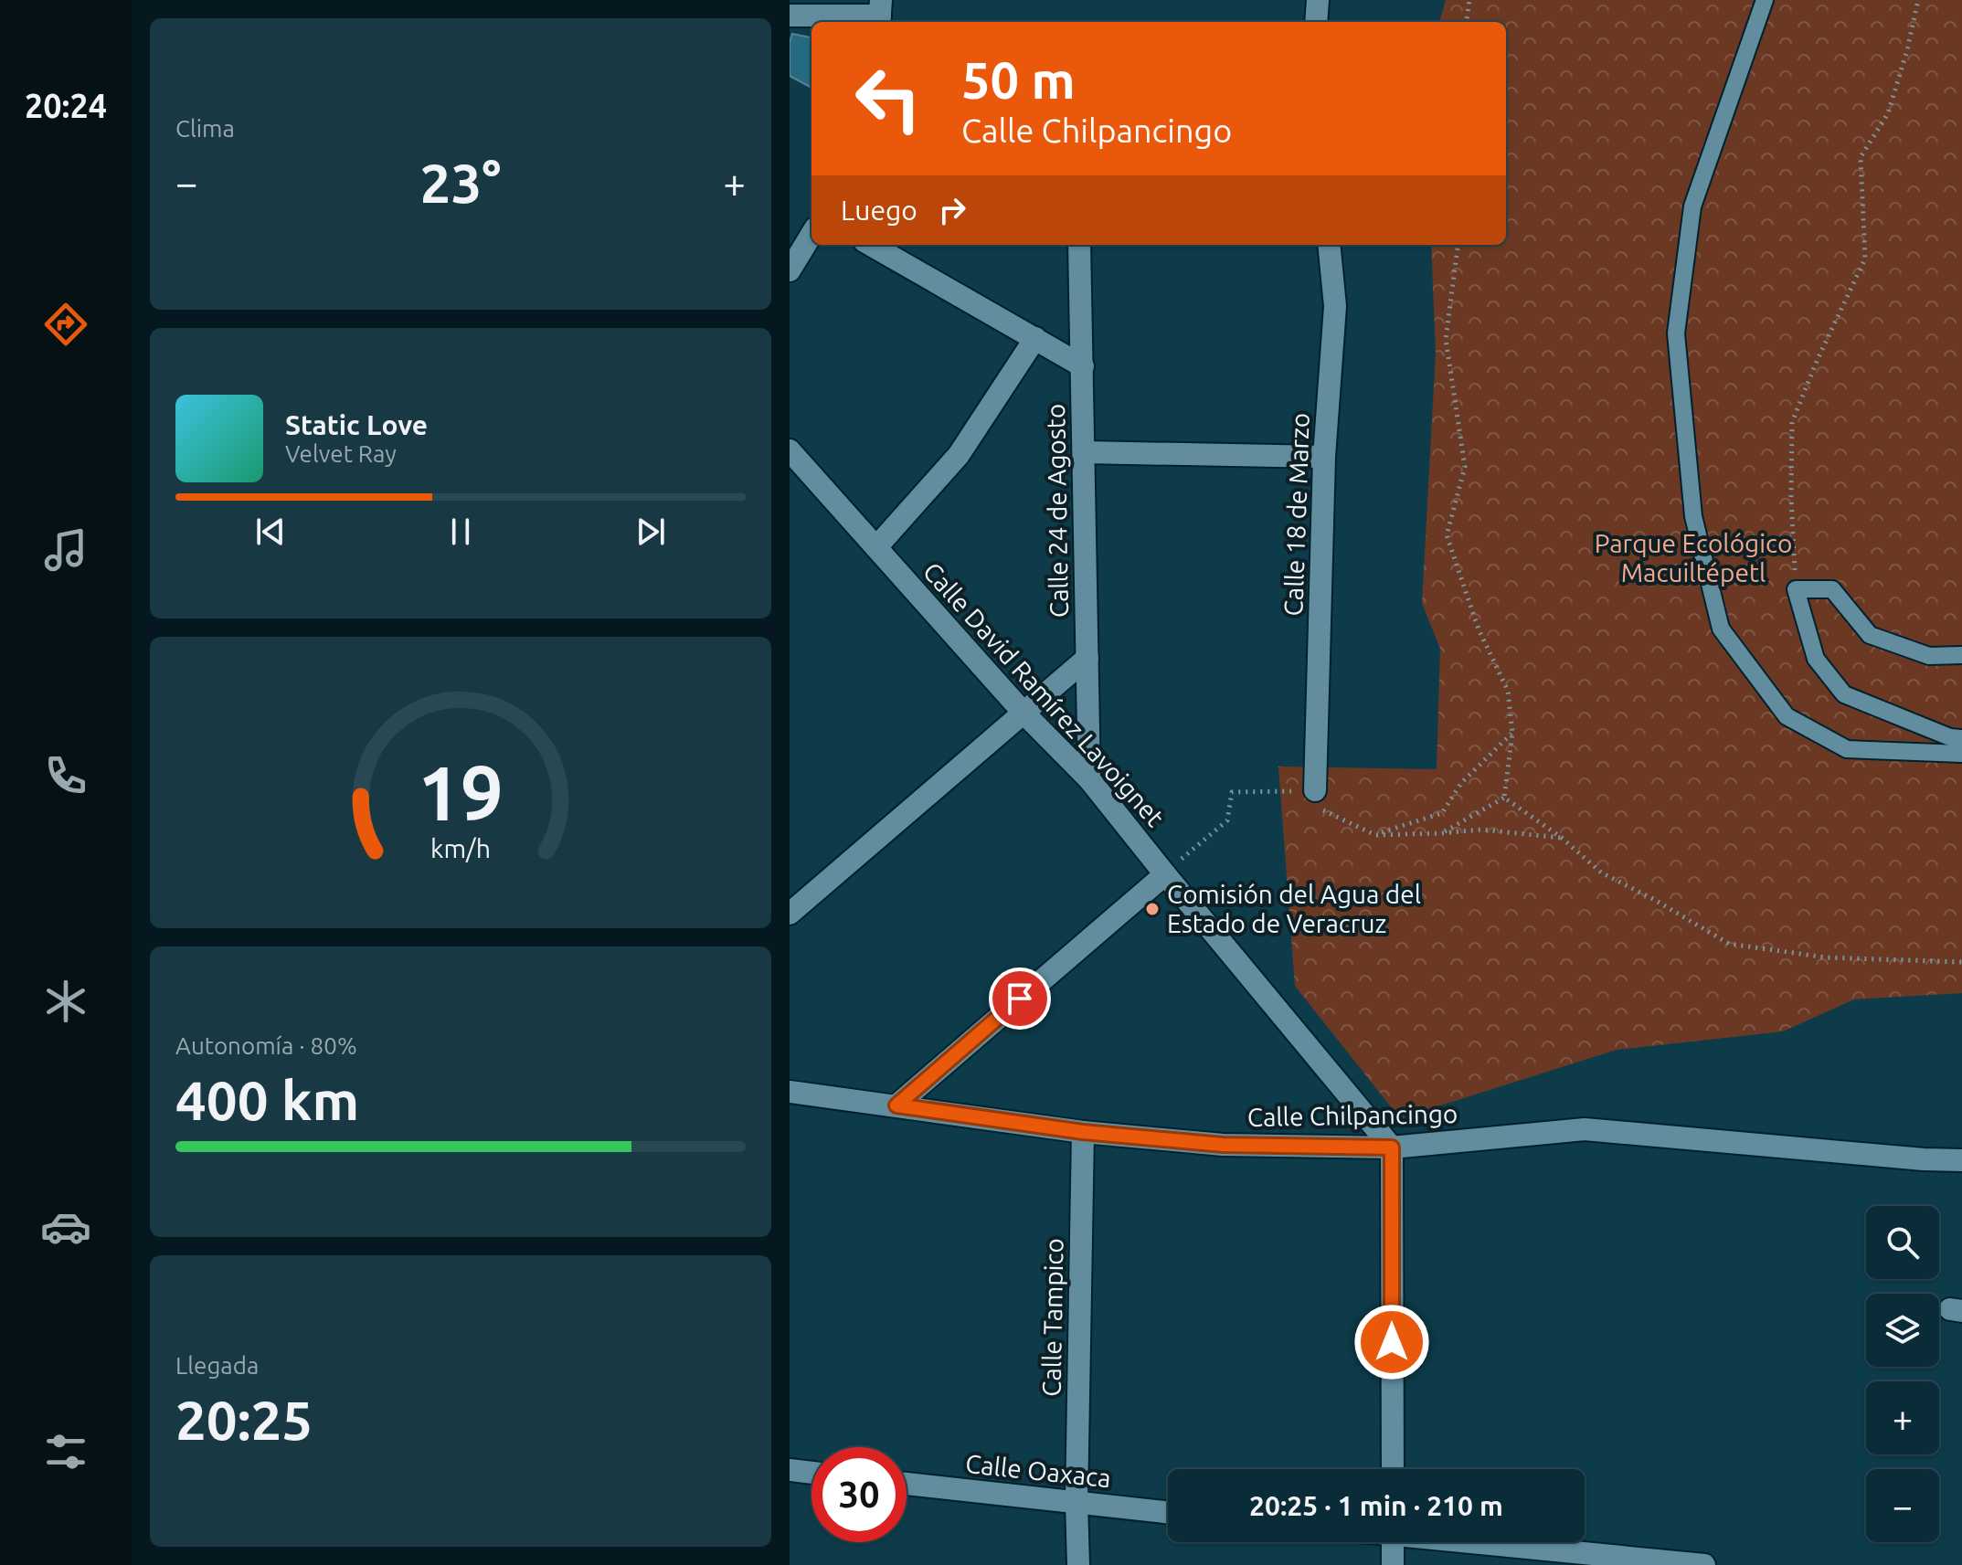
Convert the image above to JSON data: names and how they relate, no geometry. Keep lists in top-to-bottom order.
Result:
{
  "streets": {
    "street": [
      "Calle 24 de Agosto",
      "Calle 18 de Marzo",
      "Calle David Ramírez Lavoignet",
      "Calle Chilpancingo",
      "Calle Tampico",
      "Calle Oaxaca"
    ]
  },
  "crossings": [
    ["Calle 24 de Agosto", "Calle David Ramírez Lavoignet"],
    ["Calle David Ramírez Lavoignet", "Calle Chilpancingo"],
    ["Calle Chilpancingo", "Calle Tampico"],
    ["Calle Tampico", "Calle Oaxaca"]
  ],
  "parks": ["Parque Ecológico Macuiltépetl"],
  "places": ["Comisión del Agua del Estado de Veracruz"],
  "page": {
    "tabs": "20:24",
    "tile": [
      "Clima",
      ["Autonomía · 80%", "400 km"],
      ["Llegada", "20:25"]
    ],
    "turn": ["50 m", "Calle Chilpancingo"],
    "heat": ["−", "23°", "+"],
    "then": "Luego",
    "song": ["Static Love", "Velvet Ray"],
    "map_buttons": ["+", "−"],
    "limit": "30",
    "trip": "20:25 · 1 min · 210 m",
    "gauge": ["19", "km/h"]
  }
}
